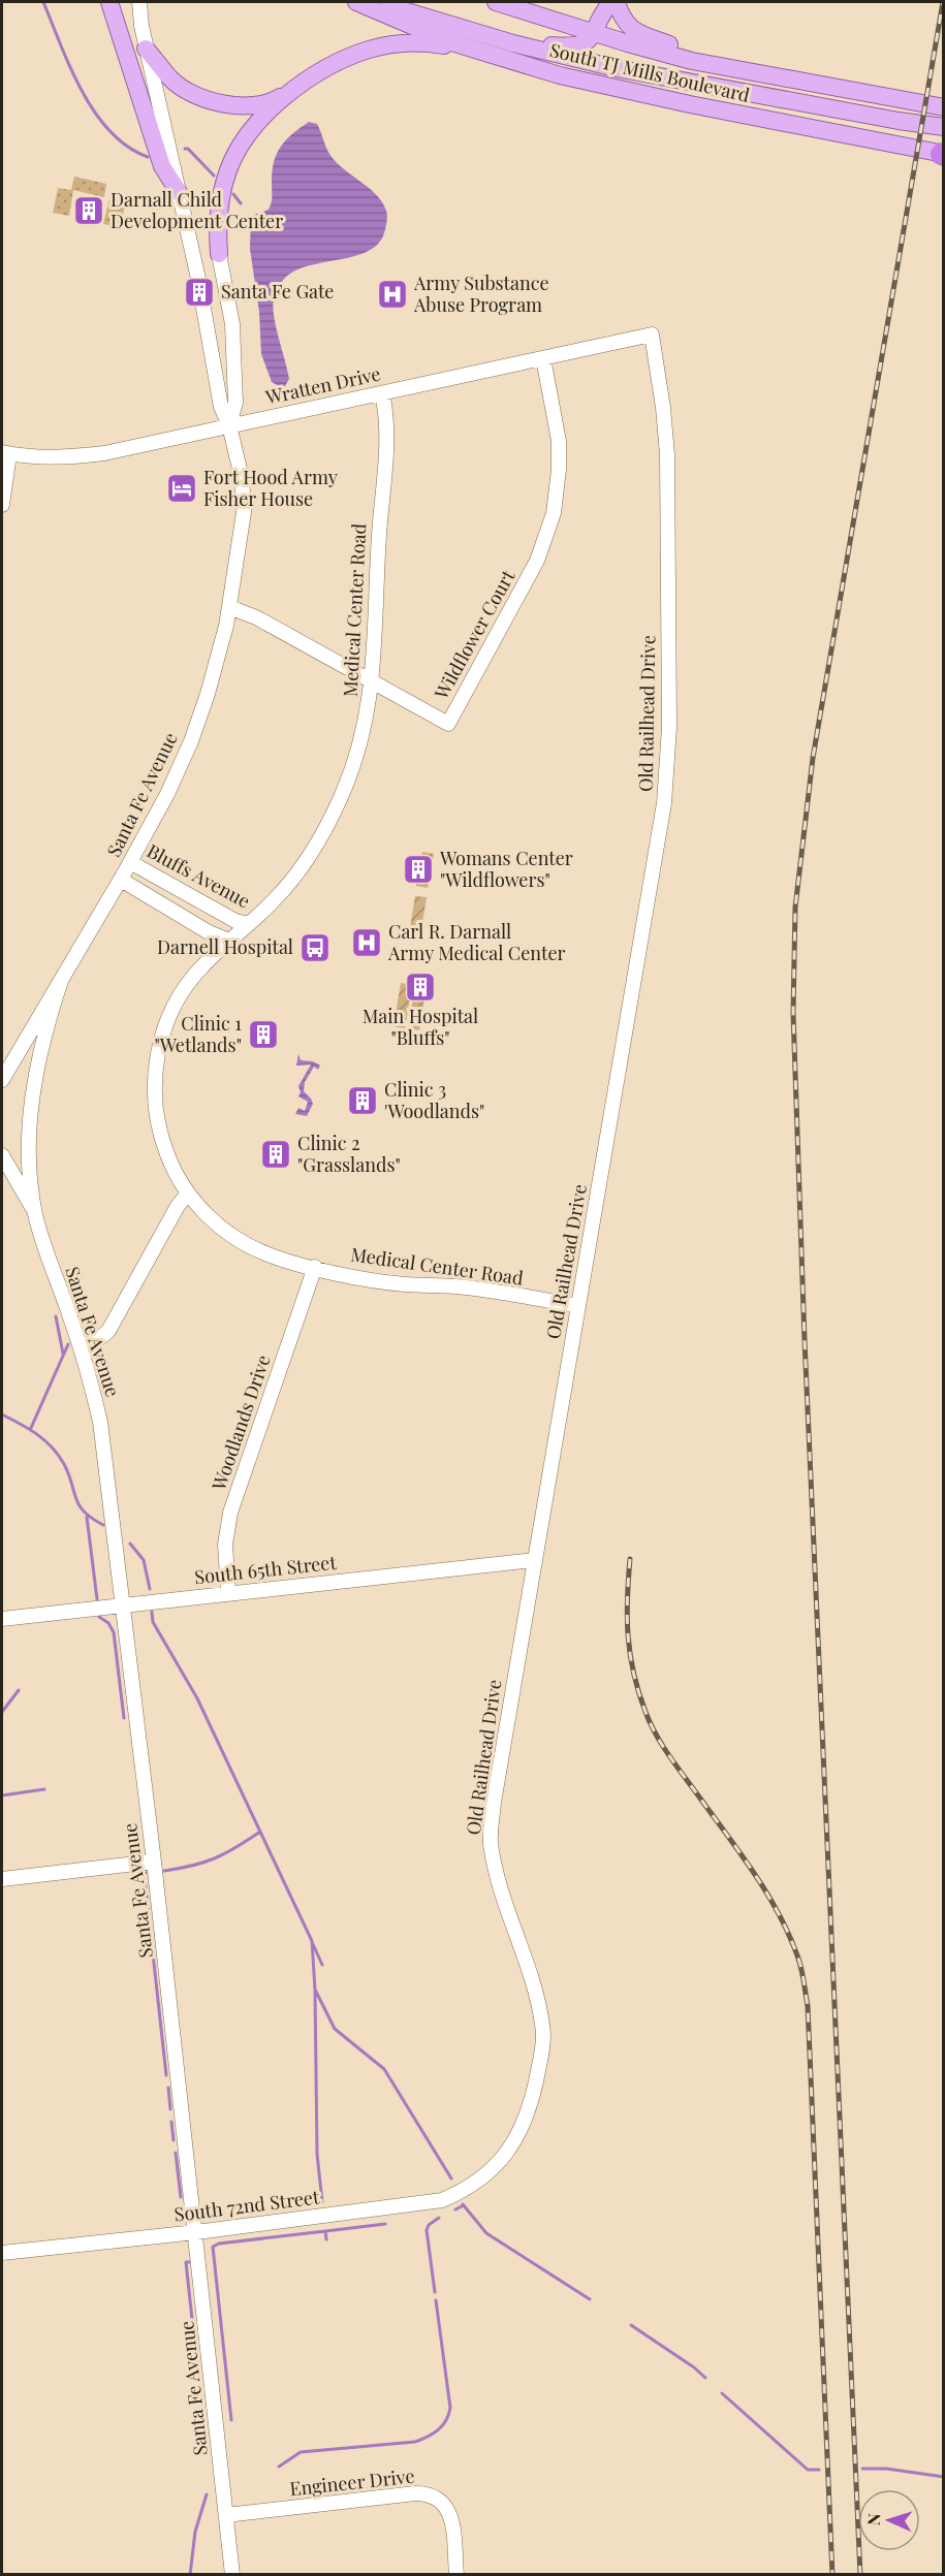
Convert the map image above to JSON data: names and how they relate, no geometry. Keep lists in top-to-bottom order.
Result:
{
  "streets": {
    "main road": ["South TJ Mills Boulevard"],
    "street": [
      "Wratten Drive",
      "Medical Center Road",
      "Wildflower Court",
      "Old Railhead Drive",
      "Santa Fe Avenue",
      "Bluffs Avenue",
      "Woodlands Drive",
      "South 65th Street",
      "South 72nd Street",
      "Engineer Drive"
    ]
  },
  "crossings": [
    ["Wratten Drive", "Medical Center Road"],
    ["Wratten Drive", "Wildflower Court"],
    ["Wratten Drive", "Old Railhead Drive"],
    ["Wratten Drive", "Santa Fe Avenue"],
    ["Medical Center Road", "Wildflower Court"],
    ["Medical Center Road", "Old Railhead Drive"],
    ["Medical Center Road", "Bluffs Avenue"],
    ["Medical Center Road", "Woodlands Drive"],
    ["Wildflower Court", "Santa Fe Avenue"],
    ["Old Railhead Drive", "South 65th Street"],
    ["Old Railhead Drive", "South 72nd Street"],
    ["Santa Fe Avenue", "Bluffs Avenue"],
    ["Santa Fe Avenue", "South 65th Street"],
    ["Santa Fe Avenue", "South 72nd Street"],
    ["Santa Fe Avenue", "Engineer Drive"],
    ["Woodlands Drive", "South 65th Street"]
  ],
  "places": {
    "building": [
      "Darnall Child Development Center",
      "Santa Fe Gate",
      "Womans Center \"Wildflowers\"",
      "Main Hospital \"Bluffs\"",
      "Clinic 1 \"Wetlands\"",
      "Clinic 3 'Woodlands\"",
      "Clinic 2 \"Grasslands\""
    ],
    "hospital": ["Army Substance Abuse Program", "Carl R. Darnall Army Medical Center"],
    "hotel": ["Fort Hood Army Fisher House"],
    "bus stop": ["Darnell Hospital"]
  },
  "north": "left"
}
